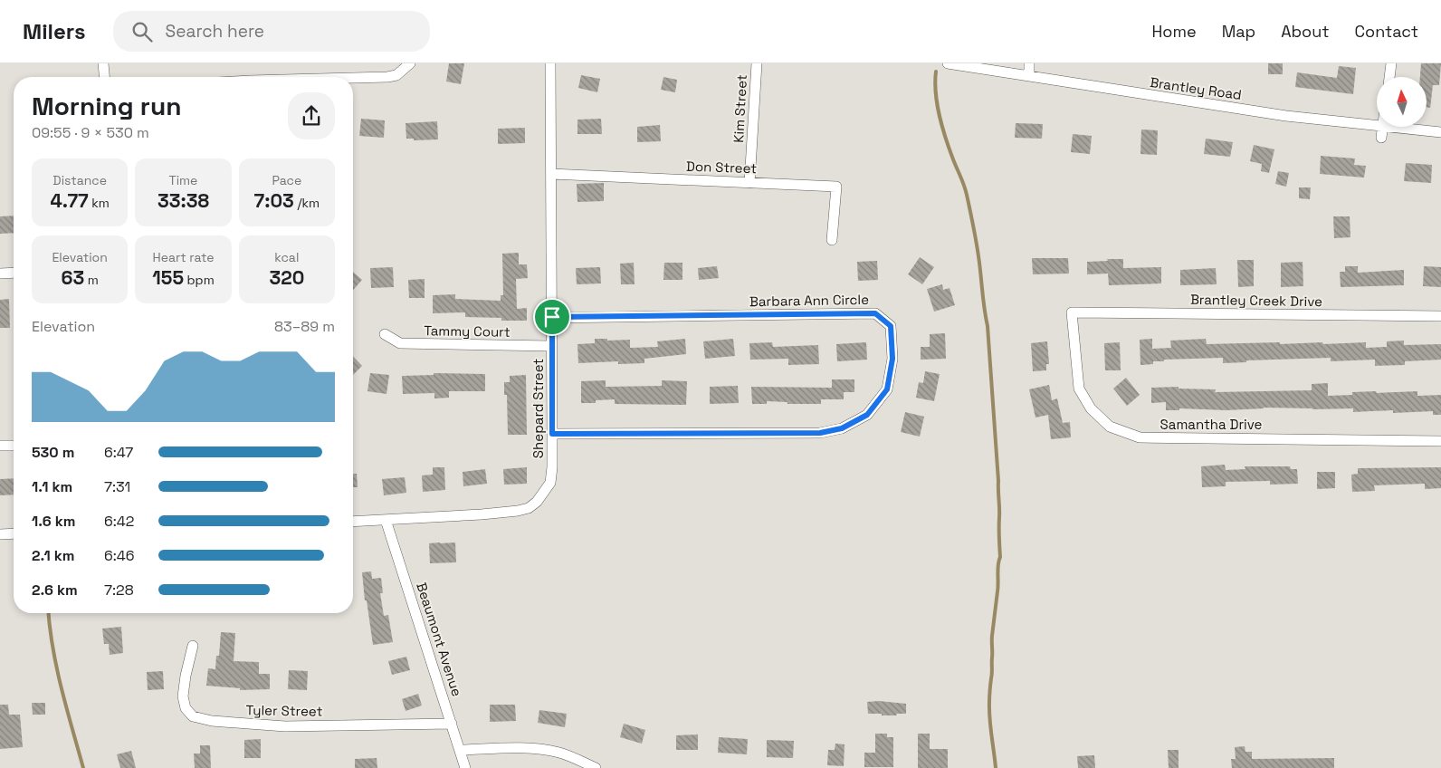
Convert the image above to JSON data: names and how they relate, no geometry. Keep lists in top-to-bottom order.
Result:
{
  "streets": {
    "street": [
      "Brantley Road",
      "Kim Street",
      "Don Street",
      "Barbara Ann Circle",
      "Brantley Creek Drive",
      "Tammy Court",
      "Shepard Street",
      "Samantha Drive",
      "Beaumont Avenue",
      "Tyler Street"
    ]
  },
  "crossings": [
    ["Kim Street", "Don Street"],
    ["Don Street", "Shepard Street"],
    ["Barbara Ann Circle", "Shepard Street"],
    ["Brantley Creek Drive", "Samantha Drive"],
    ["Tammy Court", "Shepard Street"],
    ["Shepard Street", "Beaumont Avenue"],
    ["Beaumont Avenue", "Tyler Street"]
  ],
  "north": "top",
  "page": {
    "header": "Milers",
    "search": "Search here",
    "nav": [
      "Home",
      "Map",
      "About",
      "Contact"
    ],
    "heading": ["Morning run", "09:55 · 9 × 530 m"],
    "stats": [
      ["Distance", "4.77 km"],
      ["Time", "33:38"],
      ["Pace", "7:03 /km"],
      ["Elevation", "63 m"],
      ["Heart rate", "155 bpm"],
      ["kcal", "320"]
    ],
    "chart": ["Elevation", "83–89 m"],
    "list": [
      {
        "name": "530 m",
        "note": "6:47"
      },
      {
        "name": "1.1 km",
        "note": "7:31"
      },
      {
        "name": "1.6 km",
        "note": "6:42"
      },
      {
        "name": "2.1 km",
        "note": "6:46"
      },
      {
        "name": "2.6 km",
        "note": "7:28"
      }
    ]
  }
}
